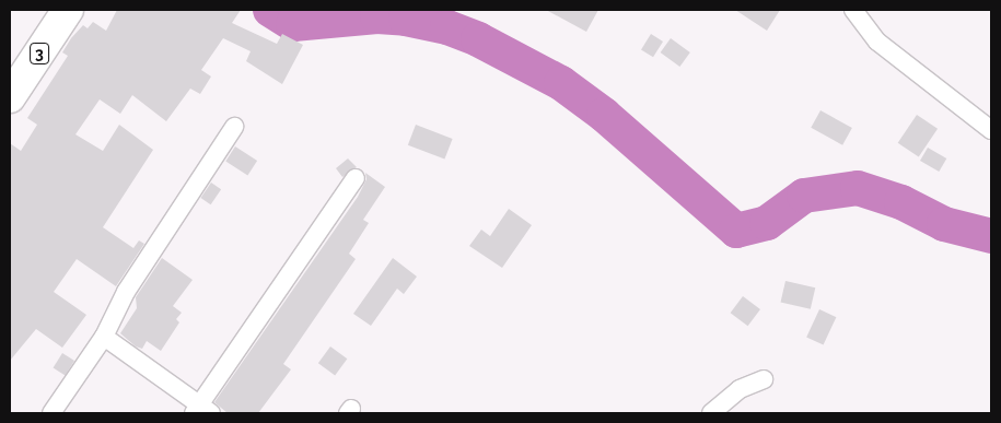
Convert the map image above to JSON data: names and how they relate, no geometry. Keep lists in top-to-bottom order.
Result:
{
  "streets": {
    "highway": ["3"]
  }
}
